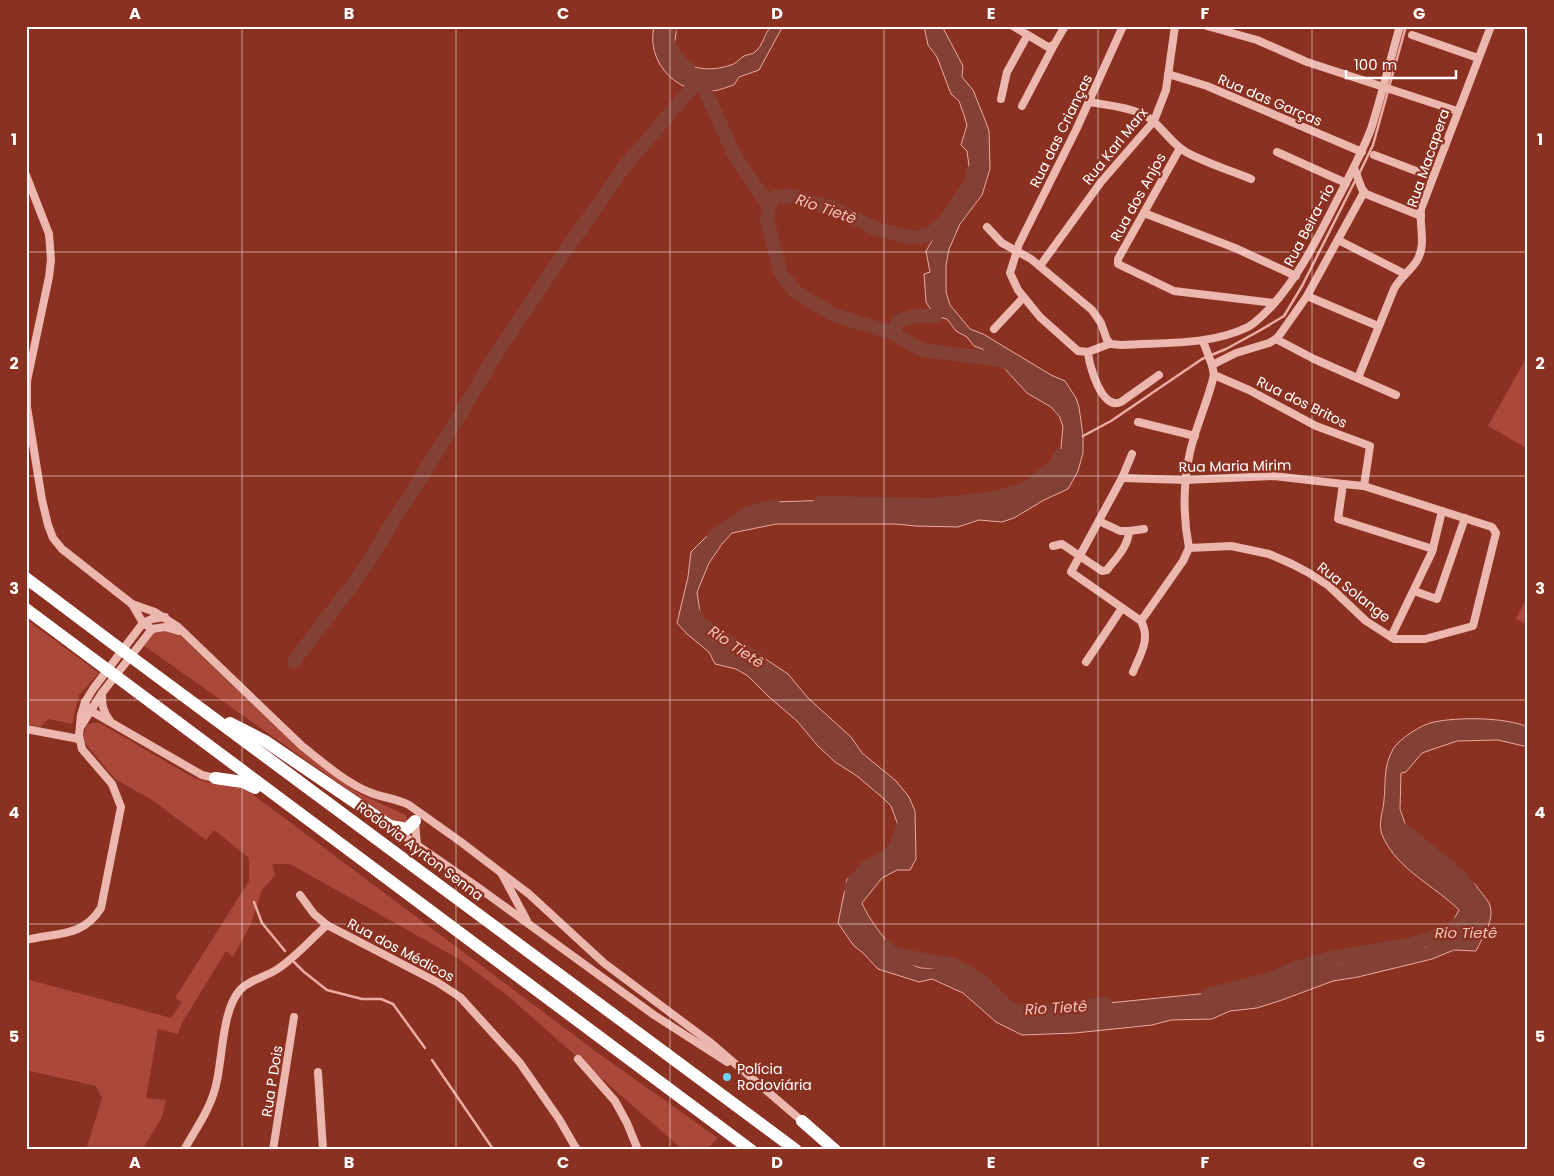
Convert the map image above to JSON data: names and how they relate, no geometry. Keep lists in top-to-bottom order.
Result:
{
  "streets": {
    "highway": ["Rodovia Ayrton Senna"],
    "street": [
      "Rua das Garças",
      "Rua das Crianças",
      "Rua Karl Marx",
      "Rua Macapera",
      "Rua dos Anjos",
      "Rua Beira-rio",
      "Rua dos Britos",
      "Rua Maria Mirim",
      "Rua Solange",
      "Rua dos Médicos",
      "Rua P Dois"
    ]
  },
  "crossings": [
    ["Rua das Garças", "Rua Karl Marx"],
    ["Rua das Garças", "Rua Beira-rio"],
    ["Rua dos Anjos", "Rua Beira-rio"],
    ["Rua dos Britos", "Rua Maria Mirim"],
    ["Rua Maria Mirim", "Rua Solange"]
  ],
  "water": ["Rio Tietê"],
  "places": ["Polícia Rodoviária"],
  "scale_bar": "100 m",
  "grid": {
    "columns": [
      "A",
      "B",
      "C",
      "D",
      "E",
      "F",
      "G"
    ],
    "rows": [
      "1",
      "2",
      "3",
      "4",
      "5"
    ]
  }
}
